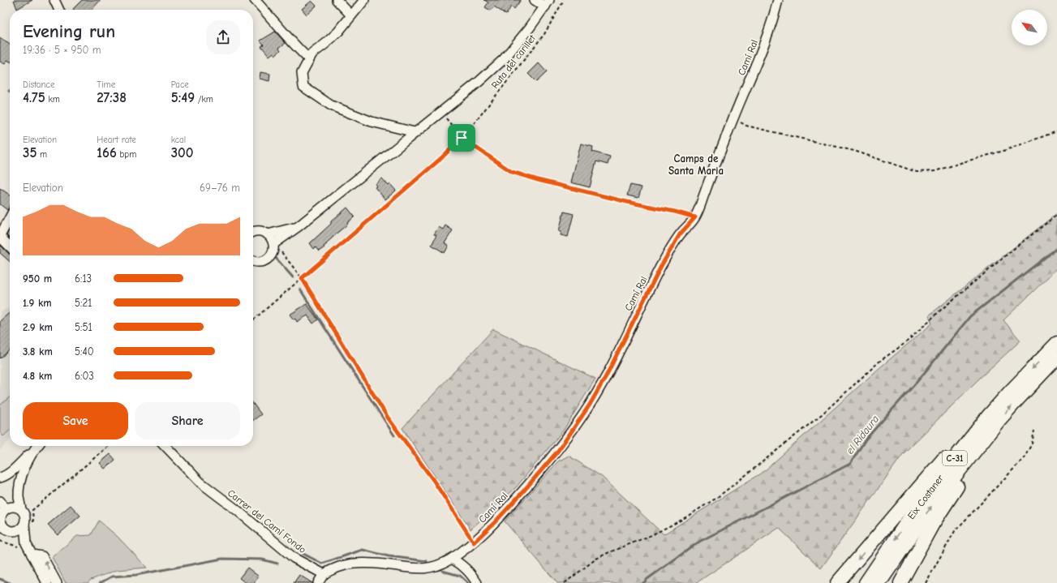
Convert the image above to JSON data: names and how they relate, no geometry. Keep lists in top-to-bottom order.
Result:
{
  "streets": {
    "highway": ["C-31", "Eix Costaner"],
    "street": ["Camí Ral", "Carrer del Camí Fondo"],
    "path": ["Ruta del carillet"]
  },
  "districts": ["Camps de Santa Maria"],
  "water": ["el Ridaura"],
  "north": "top left",
  "page": {
    "heading": ["Evening run", "19:36 · 5 × 950 m"],
    "stats": [
      ["Distance", "4.75 km"],
      ["Time", "27:38"],
      ["Pace", "5:49 /km"],
      ["Elevation", "35 m"],
      ["Heart rate", "166 bpm"],
      ["kcal", "300"]
    ],
    "chart": ["Elevation", "69–76 m"],
    "list": [
      {
        "name": "950 m",
        "note": "6:13"
      },
      {
        "name": "1.9 km",
        "note": "5:21"
      },
      {
        "name": "2.9 km",
        "note": "5:51"
      },
      {
        "name": "3.8 km",
        "note": "5:40"
      },
      {
        "name": "4.8 km",
        "note": "6:03"
      }
    ],
    "buttons": ["Save", "Share"]
  }
}
